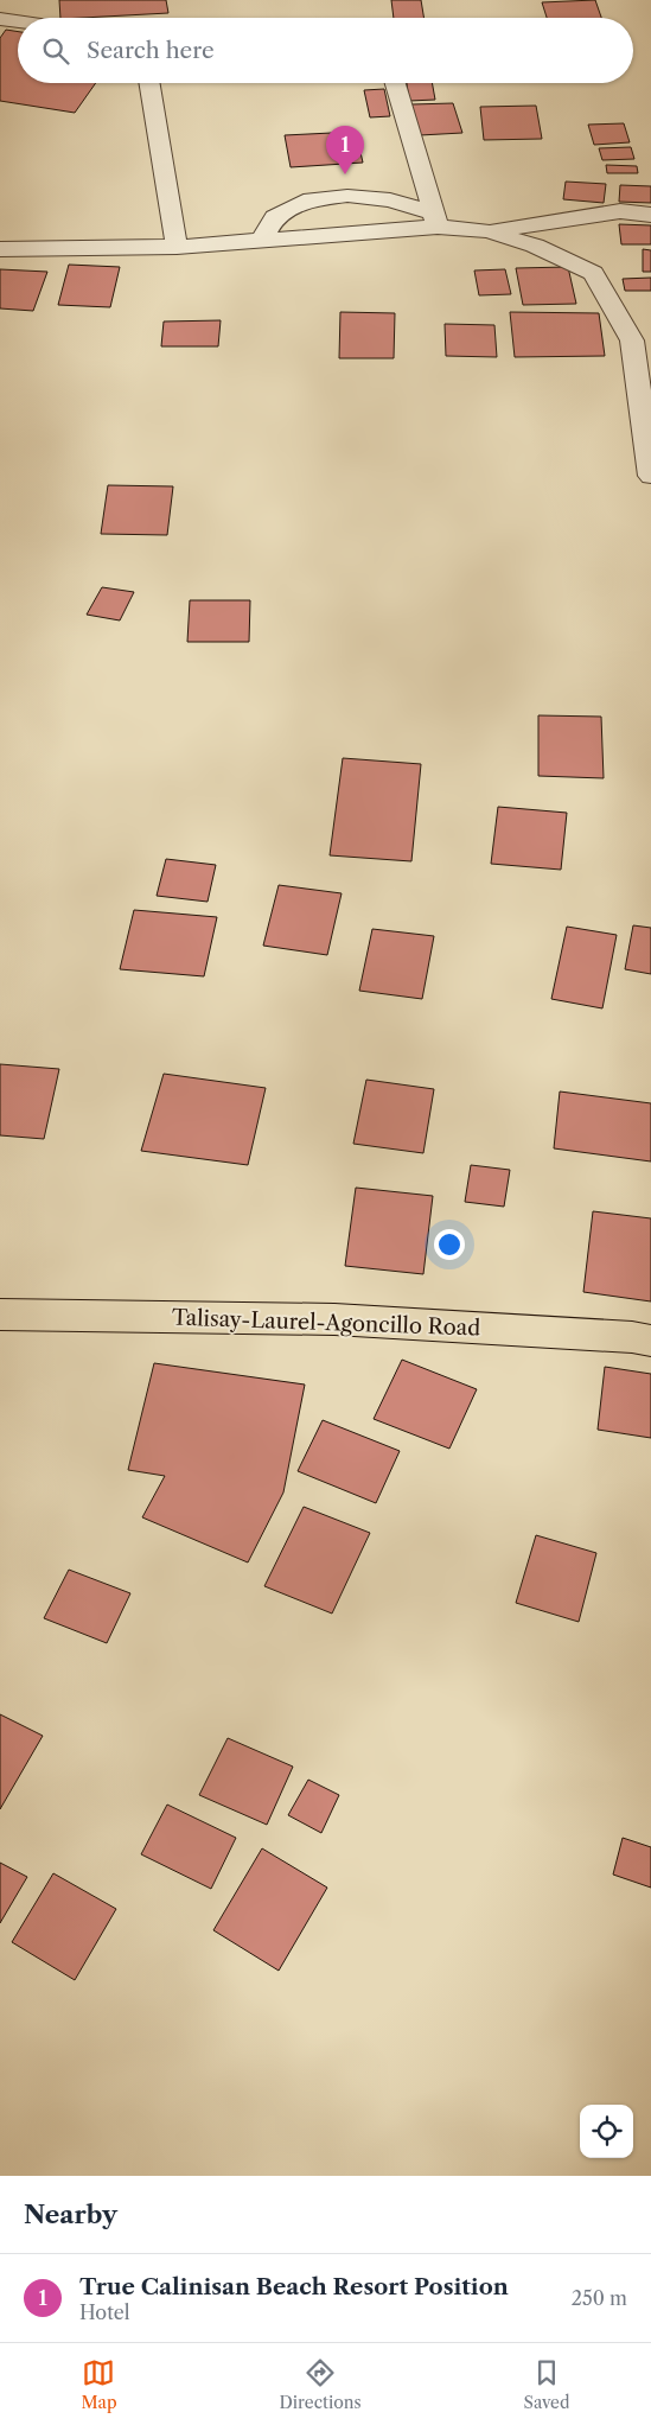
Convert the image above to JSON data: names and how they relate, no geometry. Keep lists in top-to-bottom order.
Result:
{
  "streets": {
    "main road": ["Talisay-Laurel-Agoncillo Road"]
  },
  "page": {
    "search": "Search here",
    "pins": "1",
    "heading": "Nearby",
    "list": [
      {
        "mark": "1",
        "name": "True Calinisan Beach Resort Position",
        "note": "Hotel",
        "value": "250 m"
      }
    ],
    "nav": ["Map", "Directions", "Saved"]
  }
}
